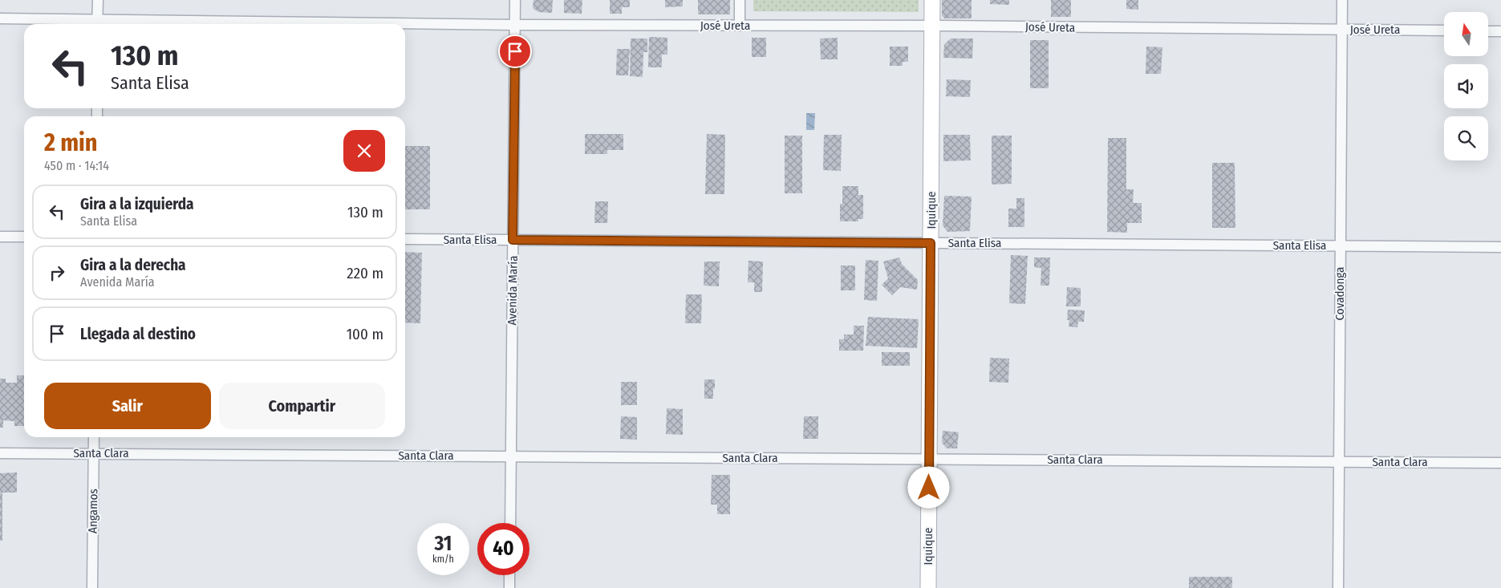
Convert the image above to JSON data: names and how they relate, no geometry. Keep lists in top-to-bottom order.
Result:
{
  "streets": {
    "street": [
      "José Ureta",
      "Iquique",
      "Santa Elisa",
      "Avenida María",
      "Covadonga",
      "Santa Clara",
      "Angamos"
    ]
  },
  "crossings": [
    ["José Ureta", "Iquique"],
    ["José Ureta", "Avenida María"],
    ["José Ureta", "Covadonga"],
    ["Iquique", "Santa Elisa"],
    ["Iquique", "Santa Clara"],
    ["Santa Elisa", "Avenida María"],
    ["Santa Elisa", "Covadonga"],
    ["Avenida María", "Santa Clara"],
    ["Covadonga", "Santa Clara"],
    ["Santa Clara", "Angamos"]
  ],
  "north": "top",
  "page": {
    "turn": ["130 m", "Santa Elisa"],
    "heading": ["2 min", "450 m · 14:14"],
    "list": [
      {
        "name": "Gira a la izquierda",
        "note": "Santa Elisa",
        "value": "130 m"
      },
      {
        "name": "Gira a la derecha",
        "note": "Avenida María",
        "value": "220 m"
      },
      {
        "name": "Llegada al destino",
        "value": "100 m"
      }
    ],
    "buttons": ["Salir", "Compartir"],
    "speed": "31 km/h",
    "limit": "40"
  }
}
